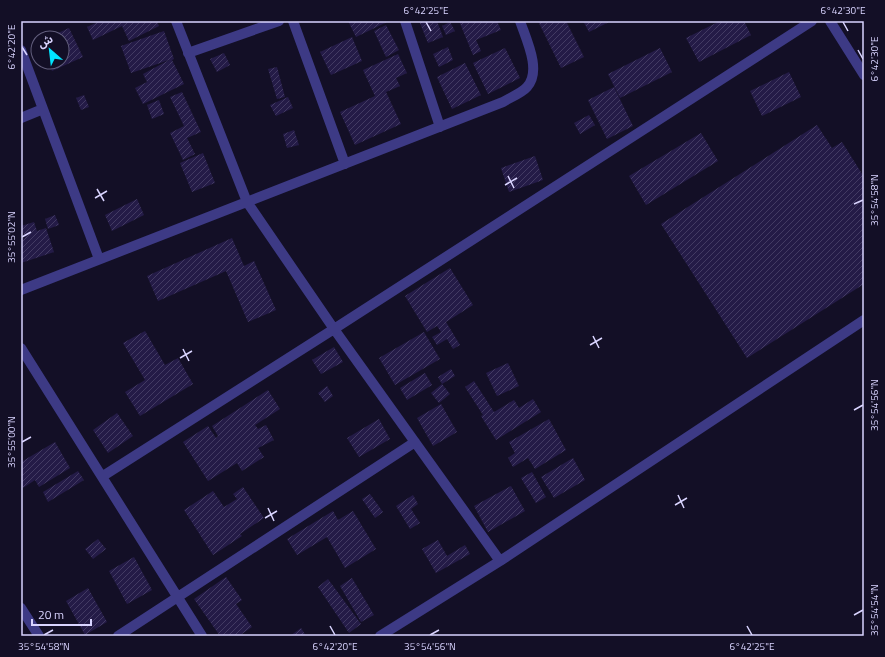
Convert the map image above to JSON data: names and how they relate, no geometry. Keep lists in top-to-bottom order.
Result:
{
  "scale_bar": "20 m",
  "north": "top left",
  "coordinates": [
    "6°42'25\"E",
    "6°42'30\"E",
    "6°42'20\"E",
    "35°54'58\"N",
    "35°55'02\"N",
    "35°54'56\"N",
    "35°55'00\"N",
    "35°54'54\"N"
  ]
}
